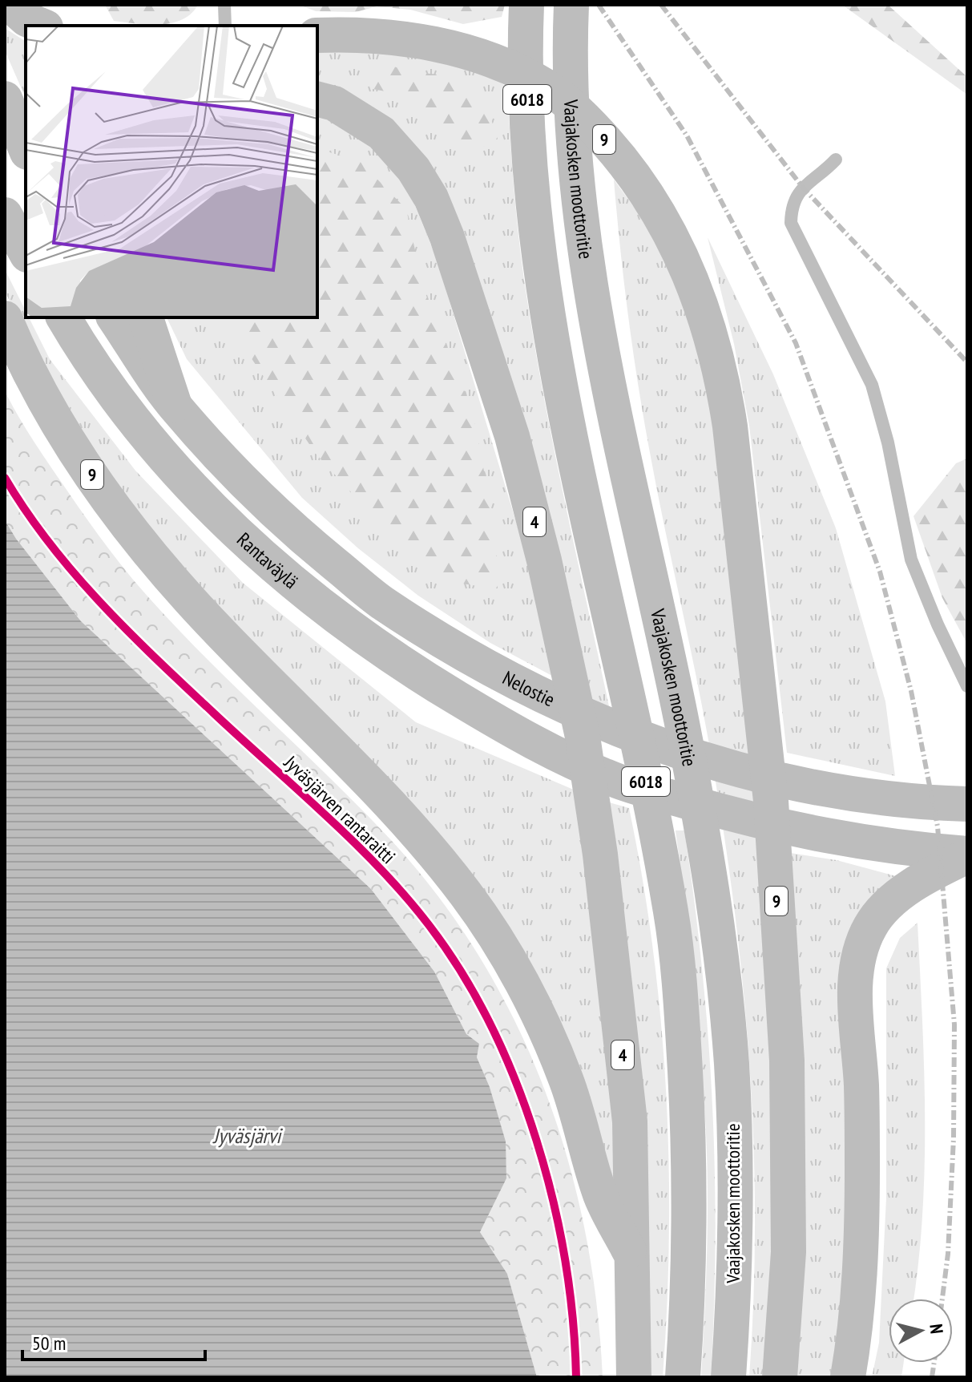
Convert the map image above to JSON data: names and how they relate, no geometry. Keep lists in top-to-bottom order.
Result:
{
  "streets": {
    "highway": [
      "6018",
      "9",
      "Vaajakosken moottoritie",
      "4",
      "Rantaväylä",
      "Nelostie"
    ],
    "cycle path": ["Jyväsjärven rantaraitti"]
  },
  "crossings": [
    ["9", "4"]
  ],
  "water": ["Jyväsjärvi"],
  "scale_bar": "50 m",
  "north": "right"
}
